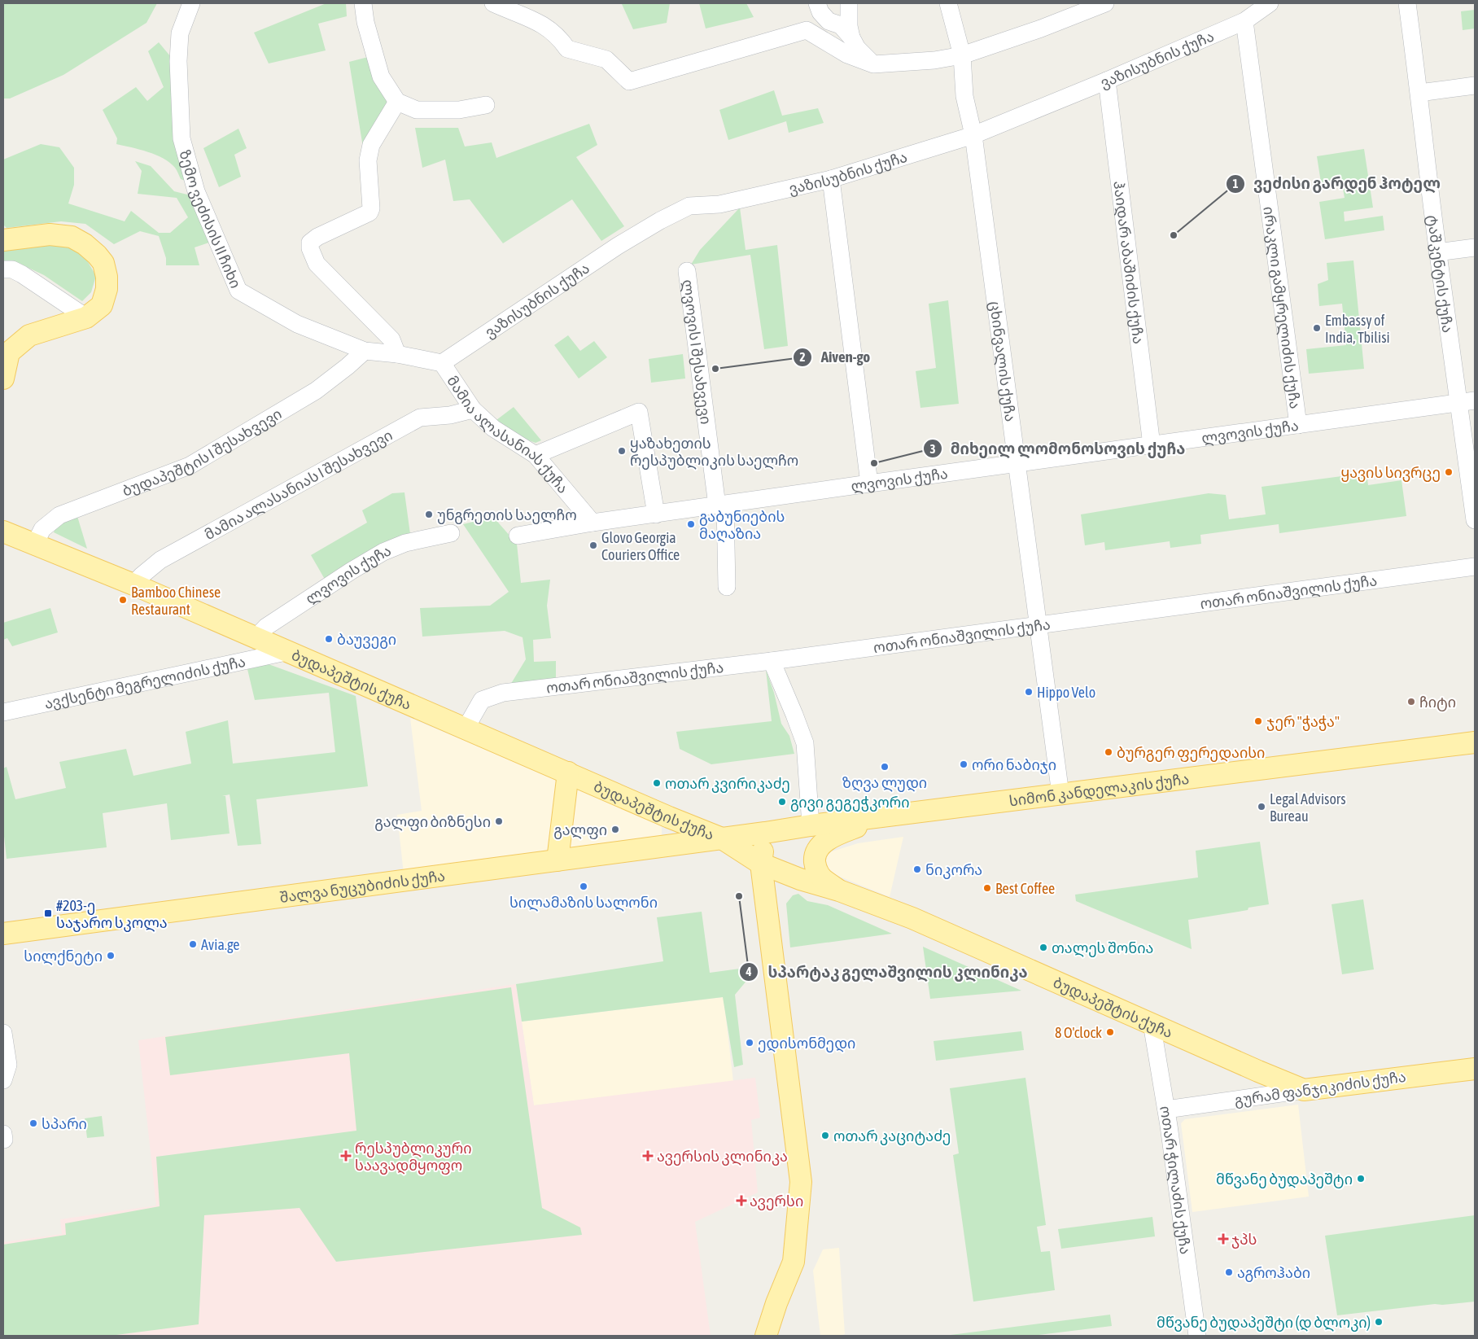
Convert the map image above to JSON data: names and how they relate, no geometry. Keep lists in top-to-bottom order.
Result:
{
  "streets": {
    "main road": [
      "ბუდაპეშტის ქუჩა",
      "სიმონ კანდელაკის ქუჩა",
      "შალვა ნუცუბიძის ქუჩა",
      "გურამ ფანჯიკიძის ქუჩა"
    ],
    "street": [
      "ვაზისუბნის ქუჩა",
      "ზემო ვეძისის II ჩიხი",
      "ჰაიდარ აბაშიძის ქუჩა",
      "ტაშკენტის ქუჩა",
      "ირაკლი გამყრელიძის ქუჩა",
      "ლვოვის I შესახვევი",
      "ცხინვალის ქუჩა",
      "ლვოვის ქუჩა",
      "მამია ალასანიას ქუჩა",
      "ბუდაპეშტის I შესახვევი",
      "მამია ალასანიას I შესახვევი",
      "ოთარ ონიაშვილის ქუჩა",
      "ავქსენტი მეგრელიძის ქუჩა",
      "ოთარ ჭილაძის ქუჩა"
    ]
  },
  "crossings": [
    ["ვაზისუბნის ქუჩა", "ზემო ვეძისის II ჩიხი"],
    ["ვაზისუბნის ქუჩა", "ჰაიდარ აბაშიძის ქუჩა"],
    ["ვაზისუბნის ქუჩა", "ირაკლი გამყრელიძის ქუჩა"],
    ["ვაზისუბნის ქუჩა", "ცხინვალის ქუჩა"],
    ["ვაზისუბნის ქუჩა", "მამია ალასანიას ქუჩა"],
    ["ზემო ვეძისის II ჩიხი", "მამია ალასანიას ქუჩა"],
    ["ზემო ვეძისის II ჩიხი", "ბუდაპეშტის I შესახვევი"],
    ["ჰაიდარ აბაშიძის ქუჩა", "ლვოვის ქუჩა"],
    ["ტაშკენტის ქუჩა", "ლვოვის ქუჩა"],
    ["ირაკლი გამყრელიძის ქუჩა", "ლვოვის ქუჩა"],
    ["ლვოვის I შესახვევი", "ლვოვის ქუჩა"],
    ["ცხინვალის ქუჩა", "ლვოვის ქუჩა"],
    ["ცხინვალის ქუჩა", "ოთარ ონიაშვილის ქუჩა"],
    ["ცხინვალის ქუჩა", "სიმონ კანდელაკის ქუჩა"],
    ["ლვოვის ქუჩა", "მამია ალასანიას ქუჩა"],
    ["ლვოვის ქუჩა", "ბუდაპეშტის ქუჩა"],
    ["მამია ალასანიას ქუჩა", "მამია ალასანიას I შესახვევი"],
    ["ბუდაპეშტის I შესახვევი", "ბუდაპეშტის ქუჩა"],
    ["მამია ალასანიას I შესახვევი", "ბუდაპეშტის ქუჩა"],
    ["ოთარ ონიაშვილის ქუჩა", "ბუდაპეშტის ქუჩა"],
    ["ბუდაპეშტის ქუჩა", "ავქსენტი მეგრელიძის ქუჩა"],
    ["ბუდაპეშტის ქუჩა", "სიმონ კანდელაკის ქუჩა"],
    ["ბუდაპეშტის ქუჩა", "შალვა ნუცუბიძის ქუჩა"],
    ["ბუდაპეშტის ქუჩა", "გურამ ფანჯიკიძის ქუჩა"],
    ["ბუდაპეშტის ქუჩა", "ოთარ ჭილაძის ქუჩა"],
    ["სიმონ კანდელაკის ქუჩა", "შალვა ნუცუბიძის ქუჩა"],
    ["გურამ ფანჯიკიძის ქუჩა", "ოთარ ჭილაძის ქუჩა"]
  ],
  "places": {
    "other": [
      "ვეძისი გარდენ ჰოტელ",
      "Embassy of India, Tbilisi",
      "Aiven-go",
      "ყაზახეთის რესპუბლიკის საელჩო",
      "მიხეილ ლომონოსოვის ქუჩა",
      "ყავის სივრცე",
      "უნგრეთის საელჩო",
      "გაბუნიების მაღაზია",
      "Glovo Georgia Couriers Office",
      "Bamboo Chinese Restaurant",
      "ბაუვეგი",
      "Hippo Velo",
      "ჩიტი",
      "ჯერ \"ჭაჭა\"",
      "ბურგერ ფერედაისი",
      "ორი ნაბიჯი",
      "ზღვა ლუდი",
      "ოთარ კვირიკაძე",
      "გივი გეგეჭკორი",
      "Legal Advisors Bureau",
      "გალფი ბიზნესი",
      "გალფი",
      "ნიკორა",
      "სილამაზის სალონი",
      "Best Coffee",
      "სპარტაკ გელაშვილის კლინიკა",
      "Avia.ge",
      "თალეს შონია",
      "სილქნეტი",
      "8 O'clock",
      "ედისონმედი",
      "სპარი",
      "ოთარ კაციტაძე",
      "მწვანე ბუდაპეშტი",
      "აგროჰაბი",
      "მწვანე ბუდაპეშტი (დ ბლოკი)"
    ],
    "transit": ["#203-ე საჯარო სკოლა"],
    "health": [
      "რესპუბლიკური საავადმყოფო",
      "ავერსის კლინიკა",
      "ავერსი",
      "ჯპს"
    ]
  }
}
